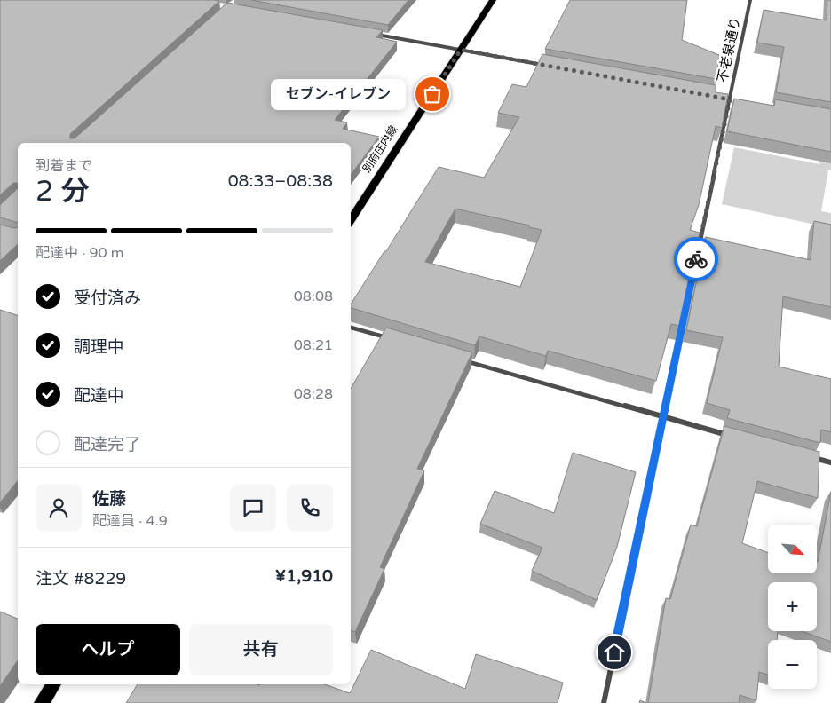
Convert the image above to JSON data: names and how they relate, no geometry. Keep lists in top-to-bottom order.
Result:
{
  "streets": {
    "main road": ["別府庄内線"],
    "street": ["不老泉通り"]
  },
  "places": ["セブン-イレブン"],
  "north": "bottom right",
  "page": {
    "bubble": "セブン-イレブン",
    "heading": ["2 分", "到着まで", "08:33–08:38"],
    "panel": [
      "佐藤",
      "配達員 · 4.9",
      "注文 #8229",
      "¥1,910"
    ],
    "bar": "配達中 · 90 m",
    "list": [
      ["受付済み", "08:08"],
      ["調理中", "08:21"],
      ["配達中", "08:28"],
      "配達完了"
    ],
    "map_buttons": ["+", "−"],
    "buttons": ["ヘルプ", "共有"]
  }
}
